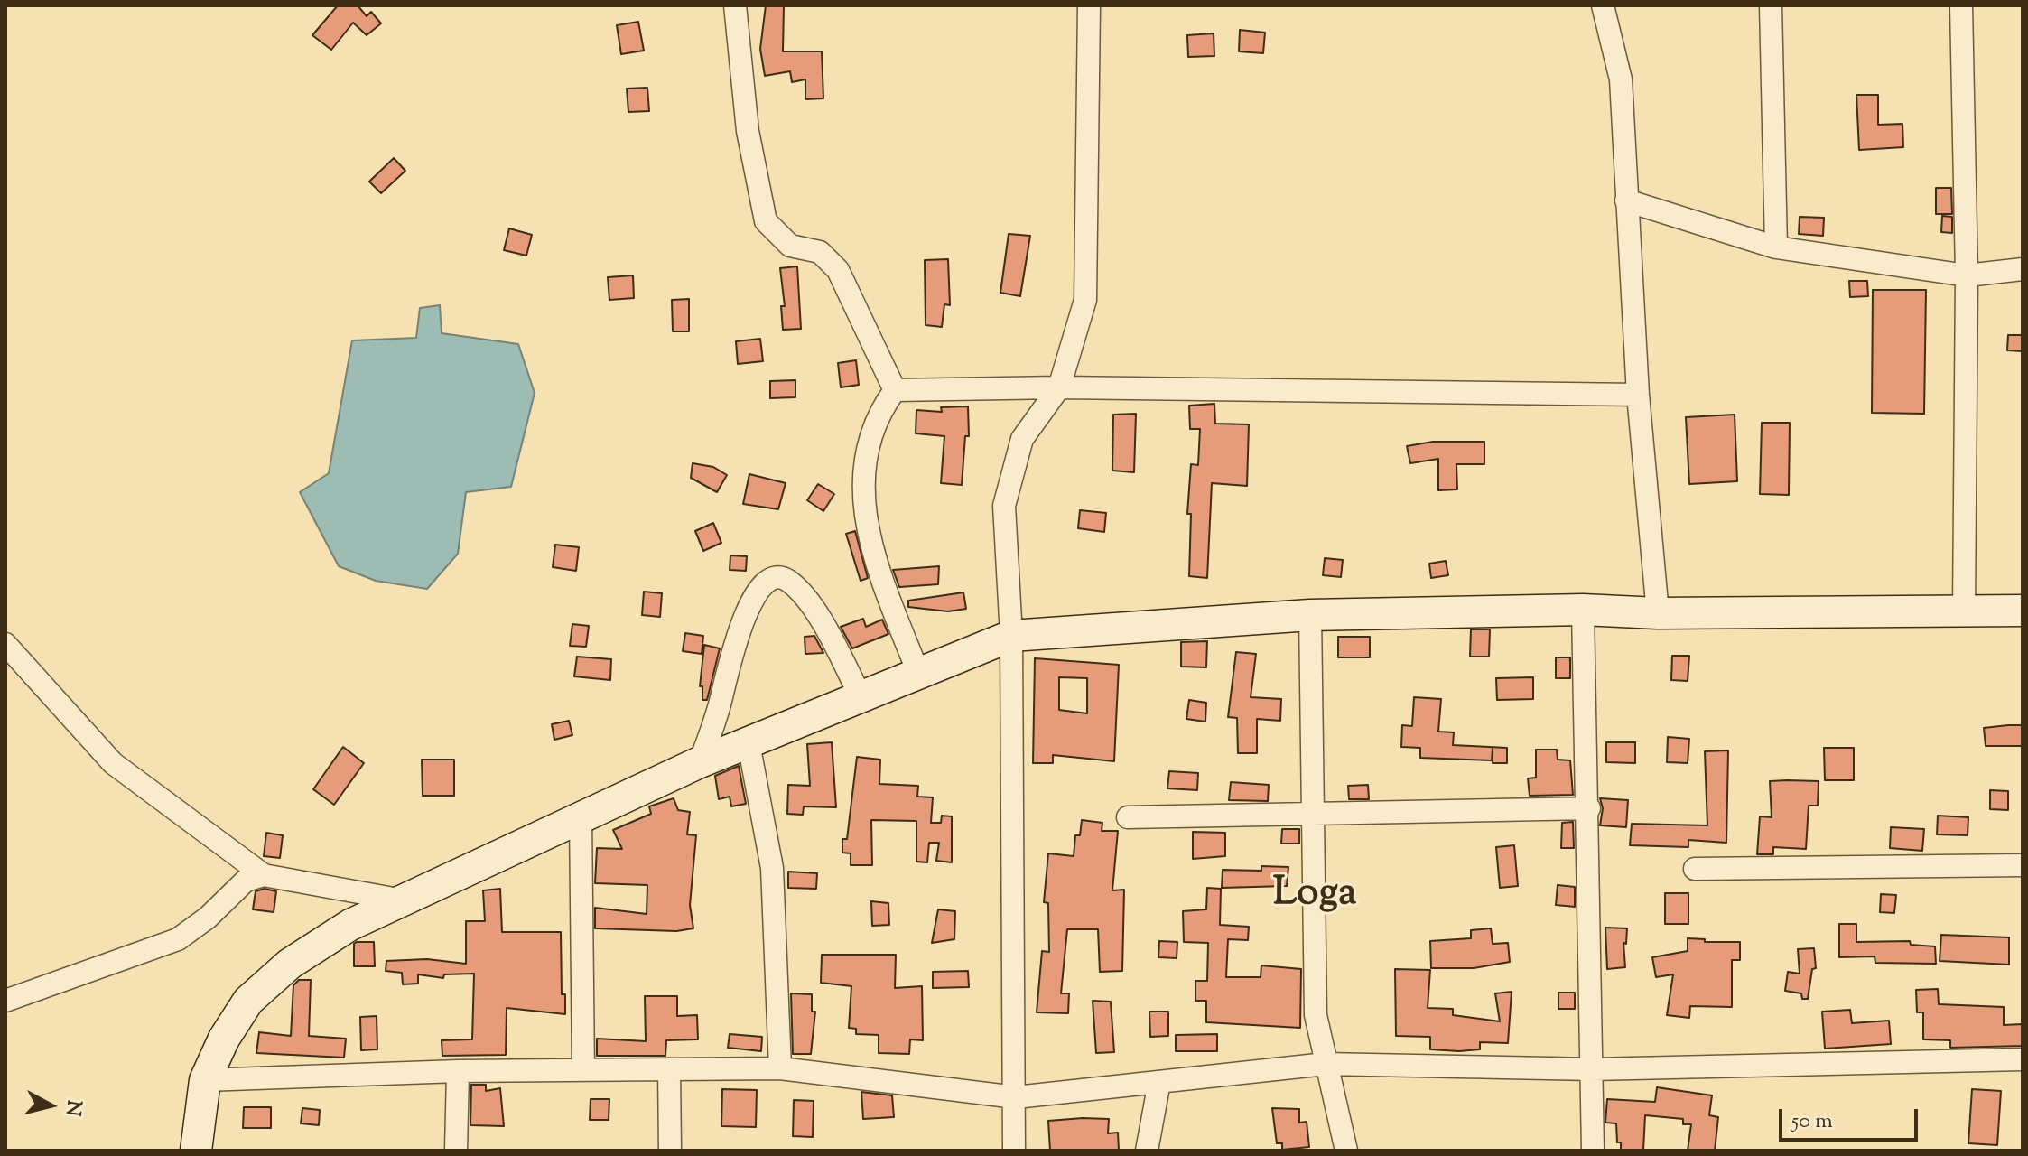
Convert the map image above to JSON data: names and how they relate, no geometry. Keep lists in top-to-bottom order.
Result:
{
  "districts": ["Loga"],
  "scale_bar": "50 m",
  "north": "right"
}
